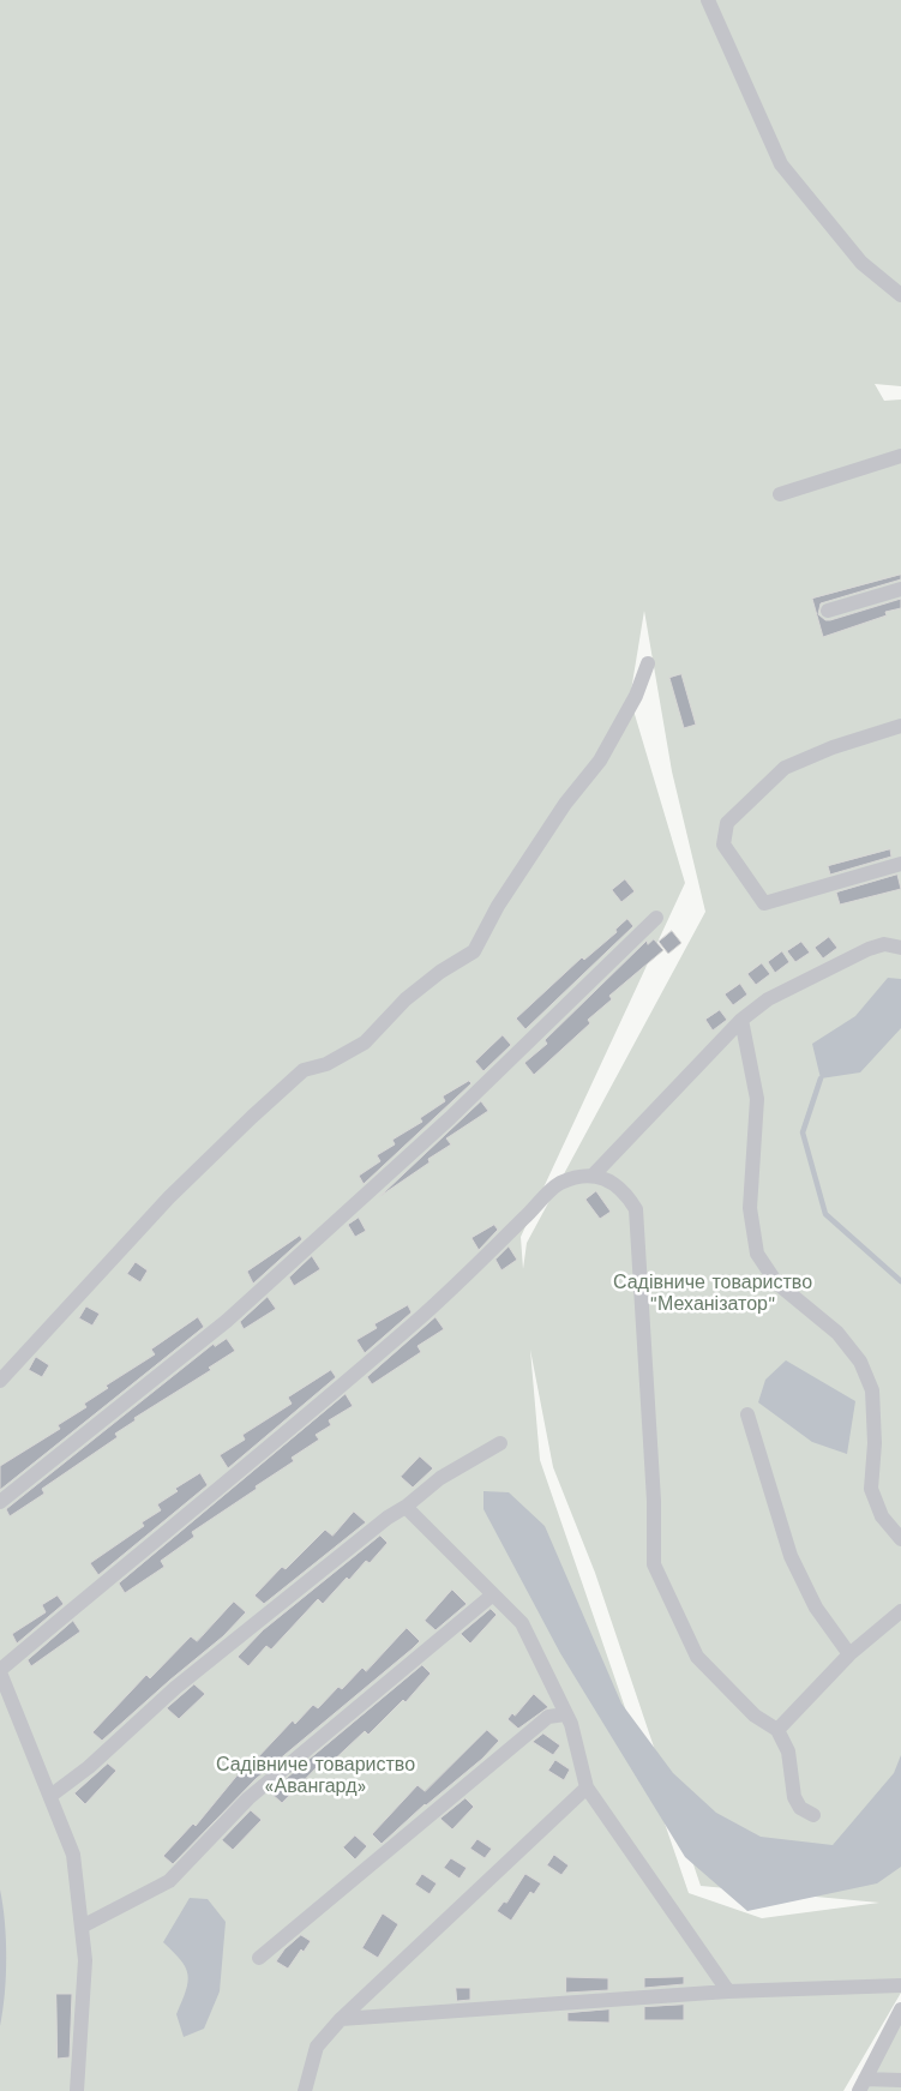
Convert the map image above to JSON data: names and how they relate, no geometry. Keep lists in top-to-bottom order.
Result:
{
  "parks": ["Садівниче товариство \"Механізатор\"", "Садівниче товариство «Авангард»"]
}
